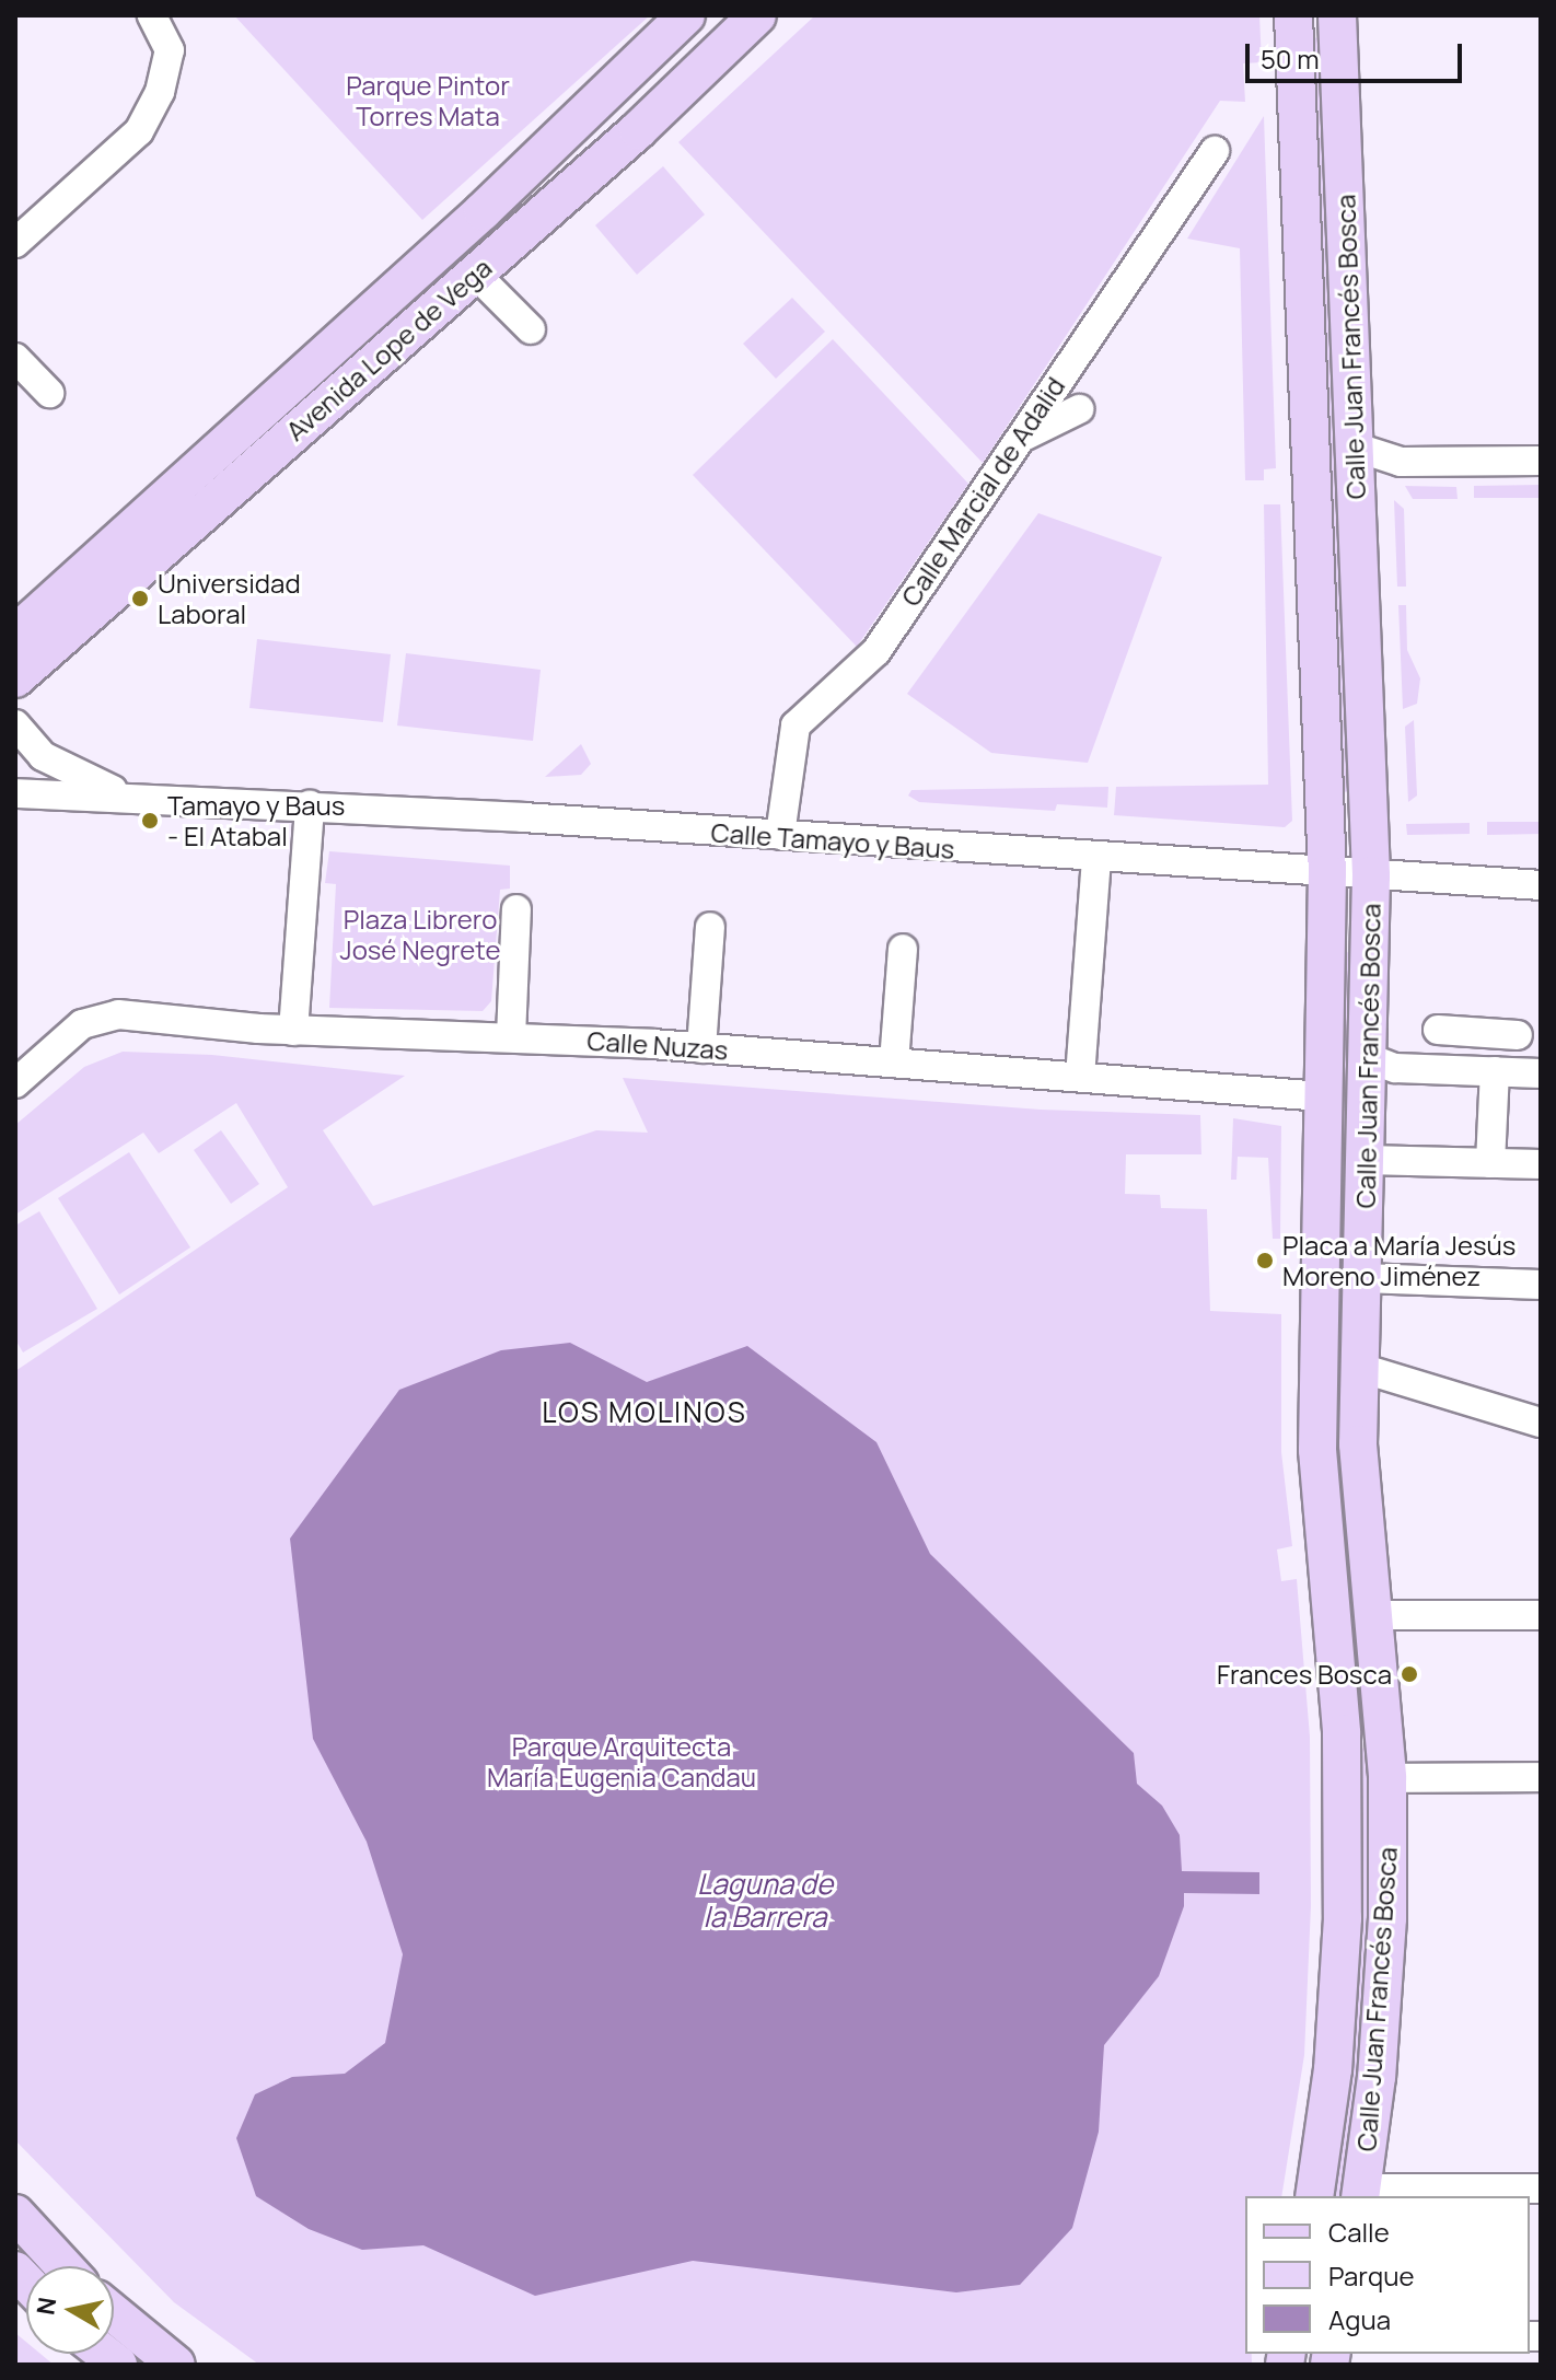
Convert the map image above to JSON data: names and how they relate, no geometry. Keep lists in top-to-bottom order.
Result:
{
  "streets": {
    "main road": ["Calle Juan Francés Bosca", "Avenida Lope de Vega"],
    "street": ["Calle Marcial de Adalid", "Calle Tamayo y Baus", "Calle Nuzas"]
  },
  "crossings": [
    ["Calle Juan Francés Bosca", "Calle Tamayo y Baus"],
    ["Calle Juan Francés Bosca", "Calle Nuzas"],
    ["Calle Marcial de Adalid", "Calle Tamayo y Baus"]
  ],
  "districts": ["LOS MOLINOS"],
  "water": ["Laguna de la Barrera"],
  "parks": ["Parque Pintor Torres Mata", "Plaza Librero José Negrete", "Parque Arquitecta María Eugenia Candau"],
  "places": [
    "Universidad Laboral",
    "Tamayo y Baus - El Atabal",
    "Placa a María Jesús Moreno Jiménez",
    "Frances Bosca"
  ],
  "legend": ["Calle", "Parque", "Agua"],
  "scale_bar": "50 m",
  "north": "left"
}
